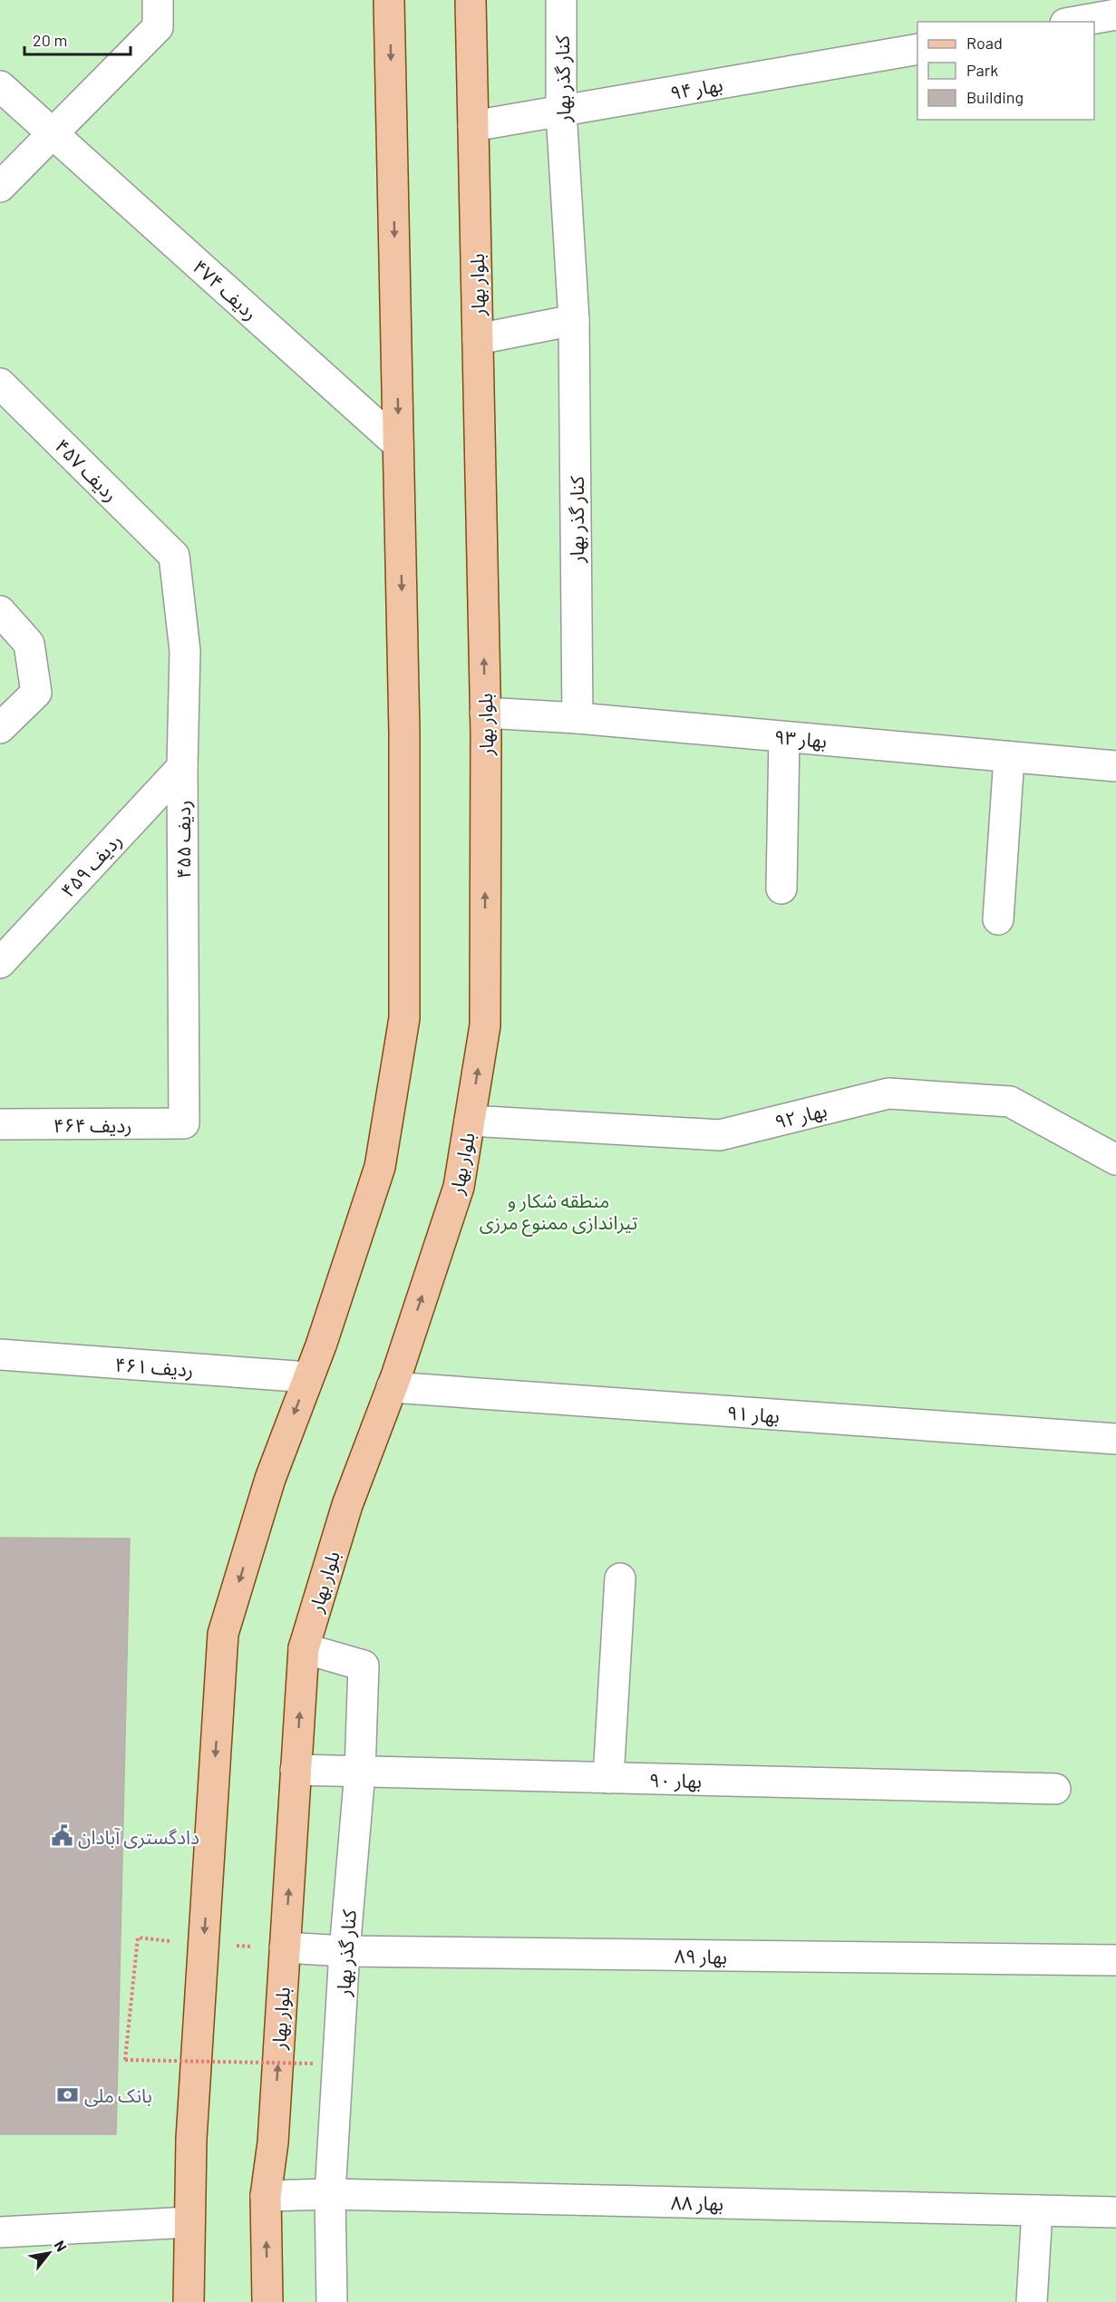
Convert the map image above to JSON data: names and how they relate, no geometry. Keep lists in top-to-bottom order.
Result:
{
  "streets": {
    "main road": ["بلوار بهار"],
    "street": [
      "کنار گذر بهار",
      "بهار ۹۴",
      "ردیف ۴۷۴",
      "ردیف ۴۵۷",
      "بهار ۹۳",
      "ردیف ۴۵۵",
      "ردیف ۴۵۹",
      "بهار ۹۲",
      "ردیف ۴۶۴",
      "ردیف ۴۶۱",
      "بهار ۹۱",
      "بهار ۹۰",
      "بهار ۸۹",
      "بهار ۸۸"
    ]
  },
  "crossings": [
    ["کنار گذر بهار", "بهار ۹۴"],
    ["کنار گذر بهار", "بلوار بهار"],
    ["کنار گذر بهار", "بهار ۹۳"],
    ["کنار گذر بهار", "بهار ۹۰"],
    ["کنار گذر بهار", "بهار ۸۹"],
    ["کنار گذر بهار", "بهار ۸۸"],
    ["بهار ۹۴", "بلوار بهار"],
    ["بلوار بهار", "بهار ۹۳"],
    ["بلوار بهار", "بهار ۹۲"],
    ["بلوار بهار", "بهار ۹۱"],
    ["بلوار بهار", "بهار ۹۰"],
    ["بلوار بهار", "بهار ۸۹"],
    ["بلوار بهار", "بهار ۸۸"],
    ["ردیف ۴۵۷", "ردیف ۴۵۵"],
    ["ردیف ۴۵۵", "ردیف ۴۵۹"],
    ["ردیف ۴۵۵", "ردیف ۴۶۴"]
  ],
  "parks": ["منطقه شکار و تیراندازی ممنوع مرزی"],
  "places": {
    "public building": ["دادگستری آبادان"],
    "bank": ["بانک ملی"]
  },
  "legend": ["Road", "Park", "Building"],
  "scale_bar": "20 m",
  "north": "top right"
}
